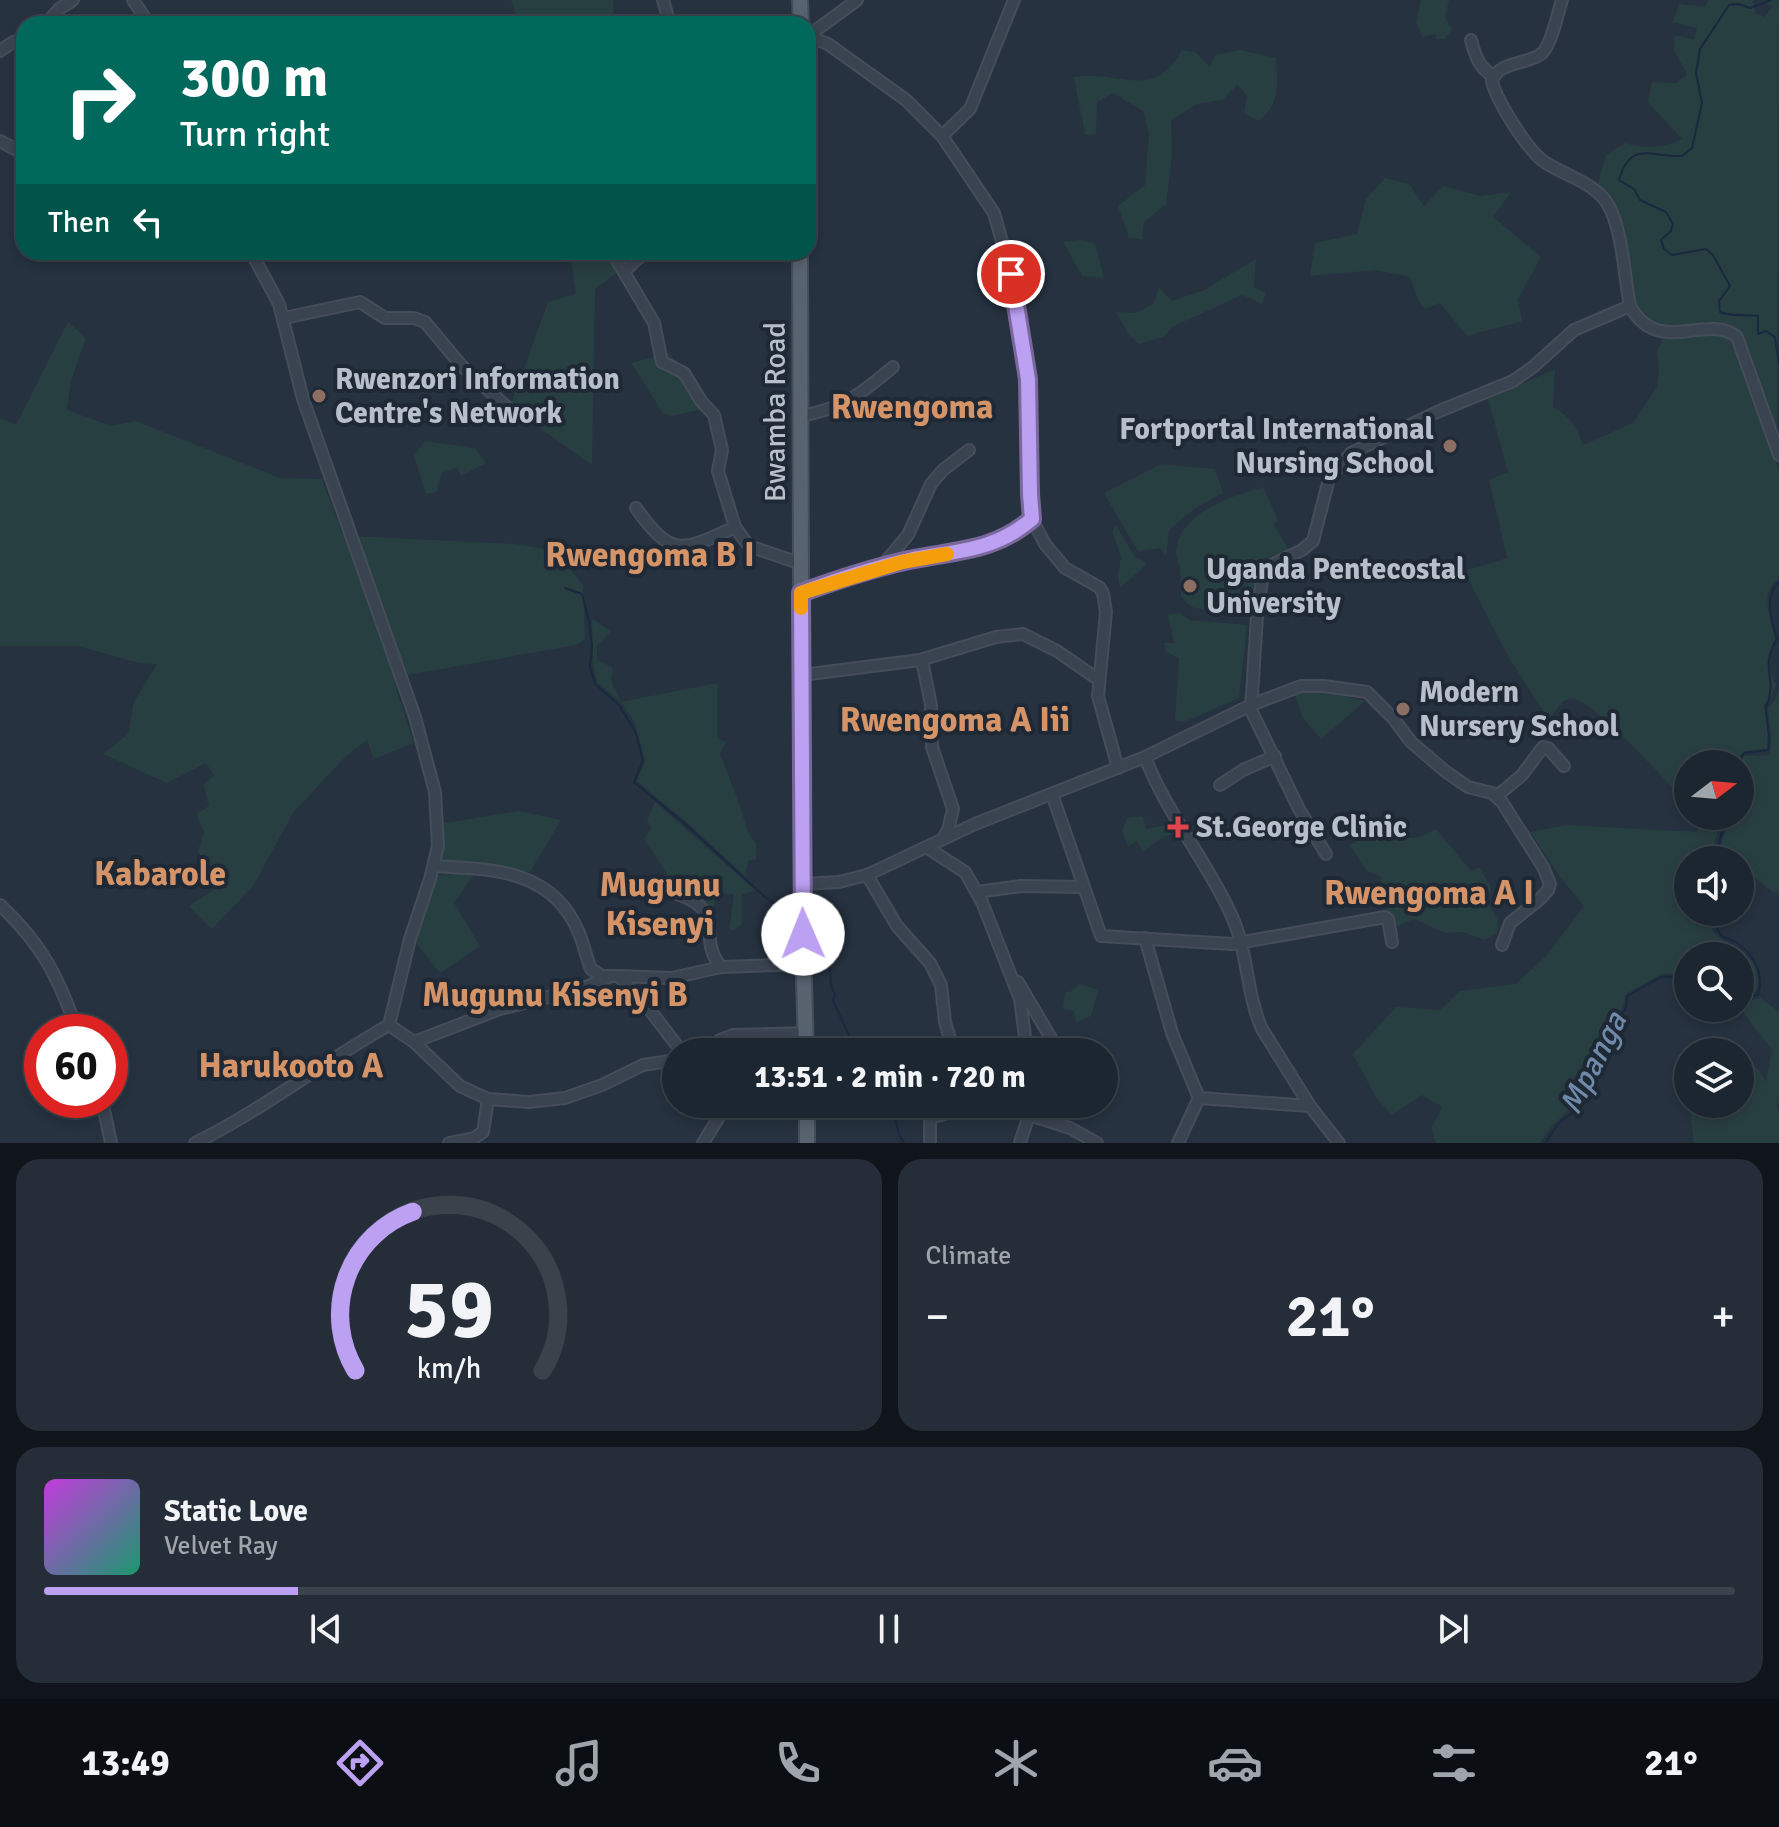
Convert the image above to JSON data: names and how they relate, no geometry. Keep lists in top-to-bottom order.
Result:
{
  "streets": {
    "main road": ["Bwamba Road"]
  },
  "districts": [
    "Rwengoma",
    "Rwengoma B I",
    "Rwengoma A Iii",
    "Kabarole",
    "Mugunu Kisenyi",
    "Rwengoma A I",
    "Mugunu Kisenyi B",
    "Harukooto A"
  ],
  "water": ["Mpanga"],
  "places": {
    "other": [
      "Rwenzori Information Centre's Network",
      "Fortportal International Nursing School",
      "Uganda Pentecostal University",
      "Modern Nursery School"
    ],
    "health": ["St.George Clinic"]
  },
  "north": "right",
  "page": {
    "turn": ["300 m", "Turn right"],
    "then": "Then",
    "limit": "60",
    "trip": "13:51 · 2 min · 720 m",
    "tile": "Climate",
    "heat": ["−", "21°", "+"],
    "song": ["Static Love", "Velvet Ray"],
    "tabs": ["13:49", "21°"],
    "gauge": ["59", "km/h"]
  }
}
